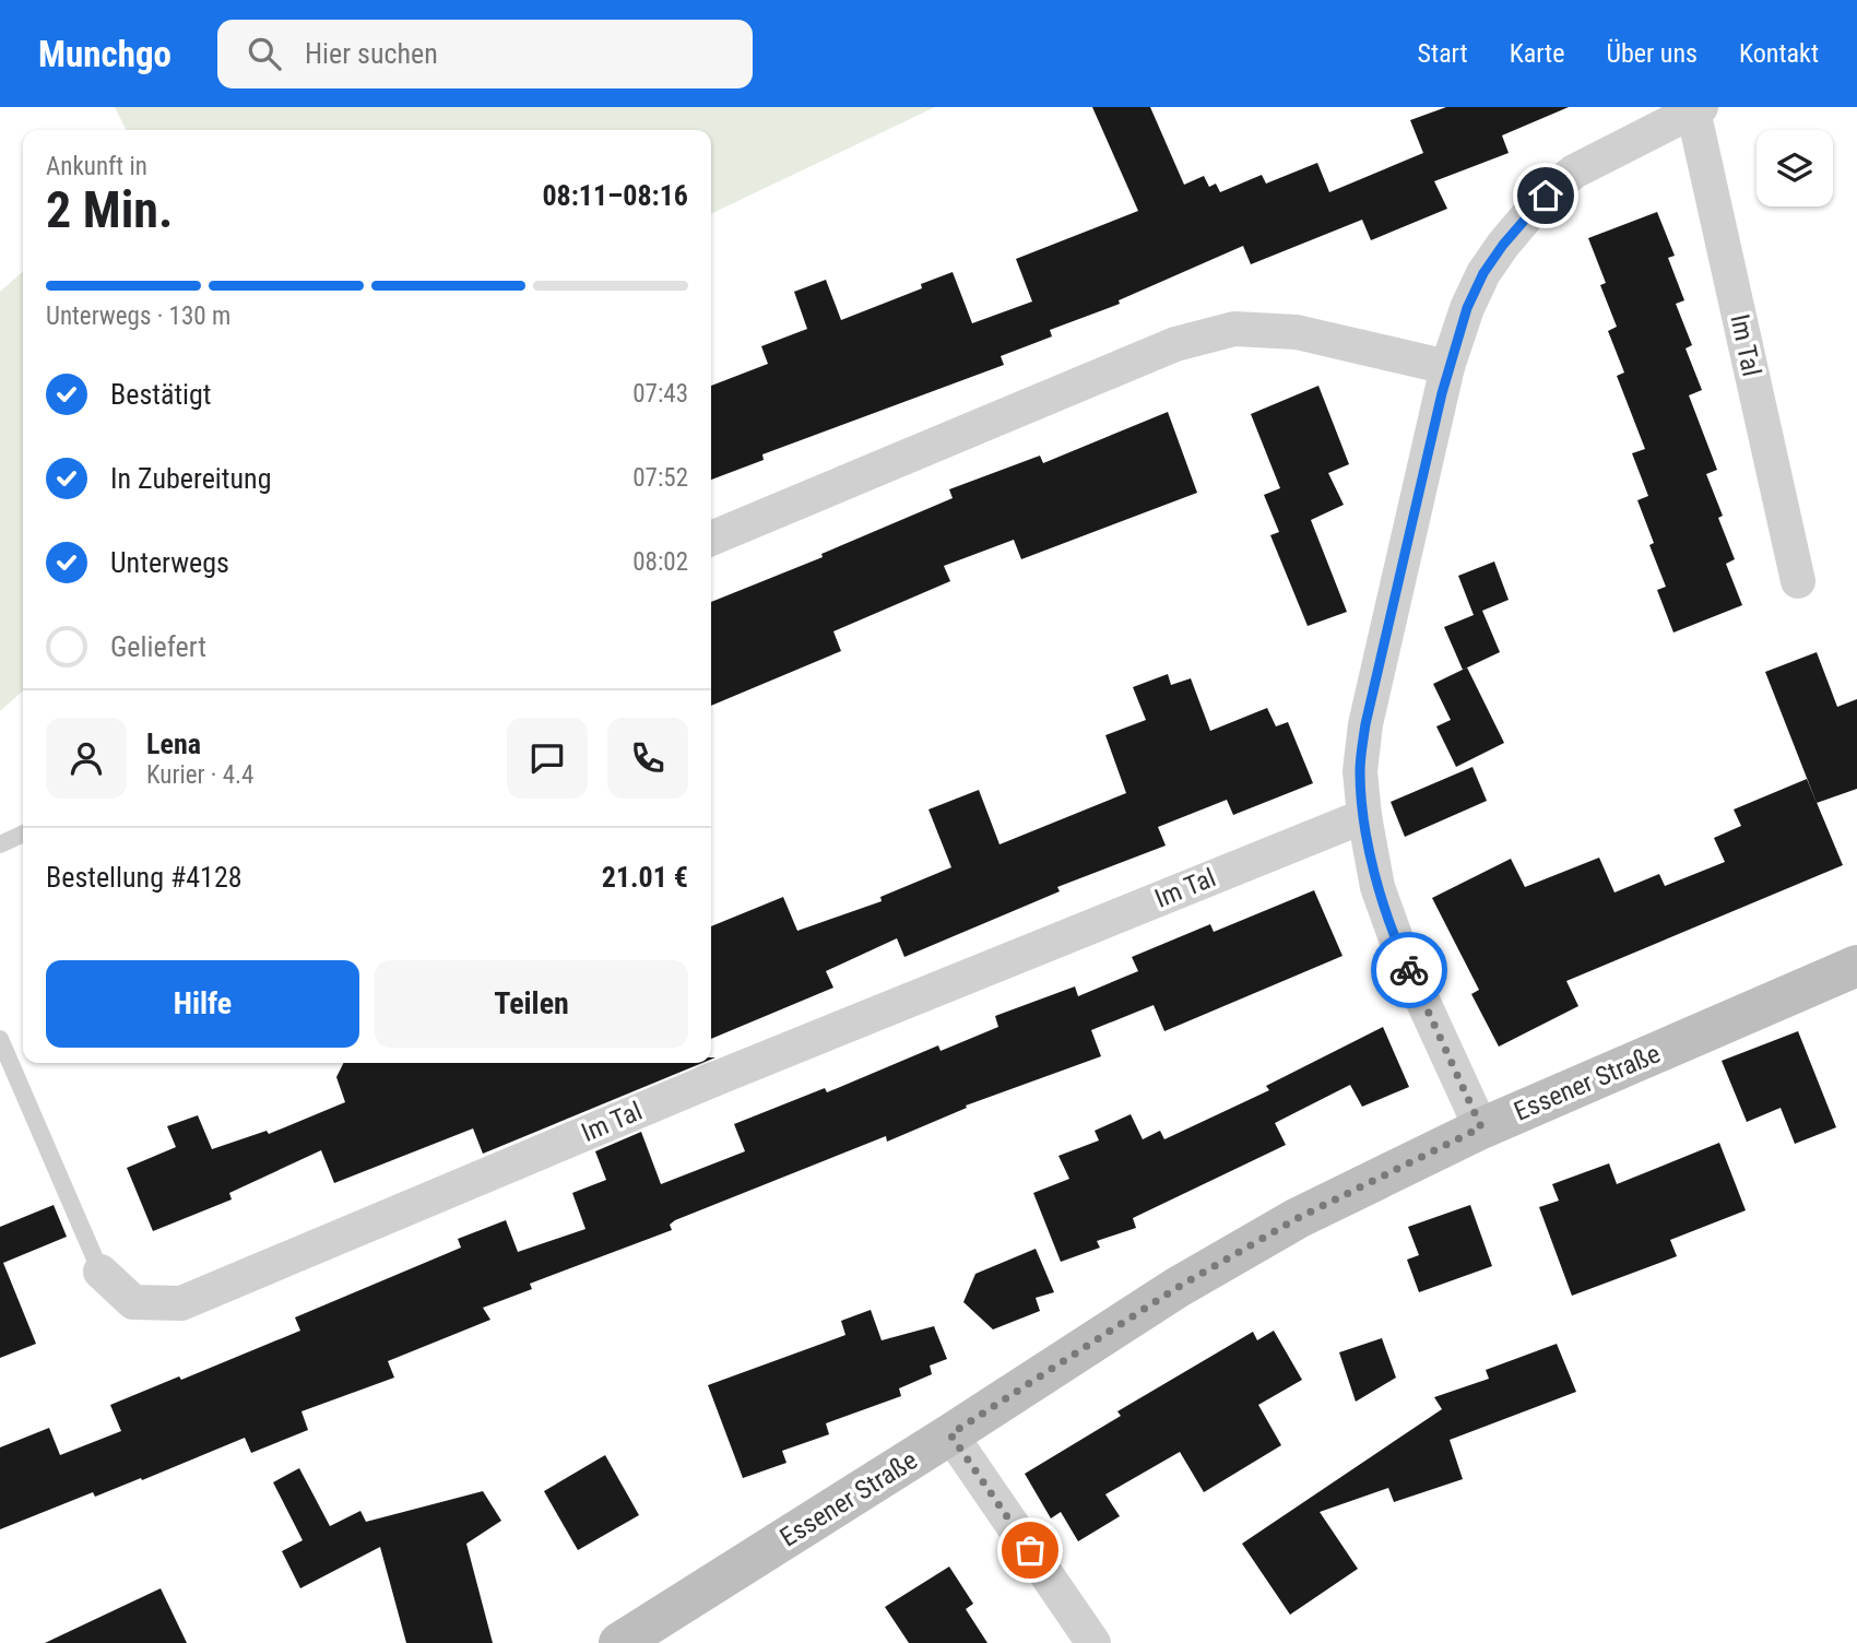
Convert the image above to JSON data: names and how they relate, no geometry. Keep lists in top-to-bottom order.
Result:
{
  "streets": {
    "street": ["Im Tal", "Essener Straße"]
  },
  "crossings": [
    ["Im Tal", "Essener Straße"]
  ],
  "page": {
    "header": "Munchgo",
    "search": "Hier suchen",
    "nav": [
      "Start",
      "Karte",
      "Über uns",
      "Kontakt"
    ],
    "heading": ["2 Min.", "Ankunft in", "08:11–08:16"],
    "panel": [
      "Lena",
      "Kurier · 4.4",
      "Bestellung #4128",
      "21.01 €"
    ],
    "bar": "Unterwegs · 130 m",
    "list": [
      ["Bestätigt", "07:43"],
      ["In Zubereitung", "07:52"],
      ["Unterwegs", "08:02"],
      "Geliefert"
    ],
    "buttons": ["Hilfe", "Teilen"]
  }
}
